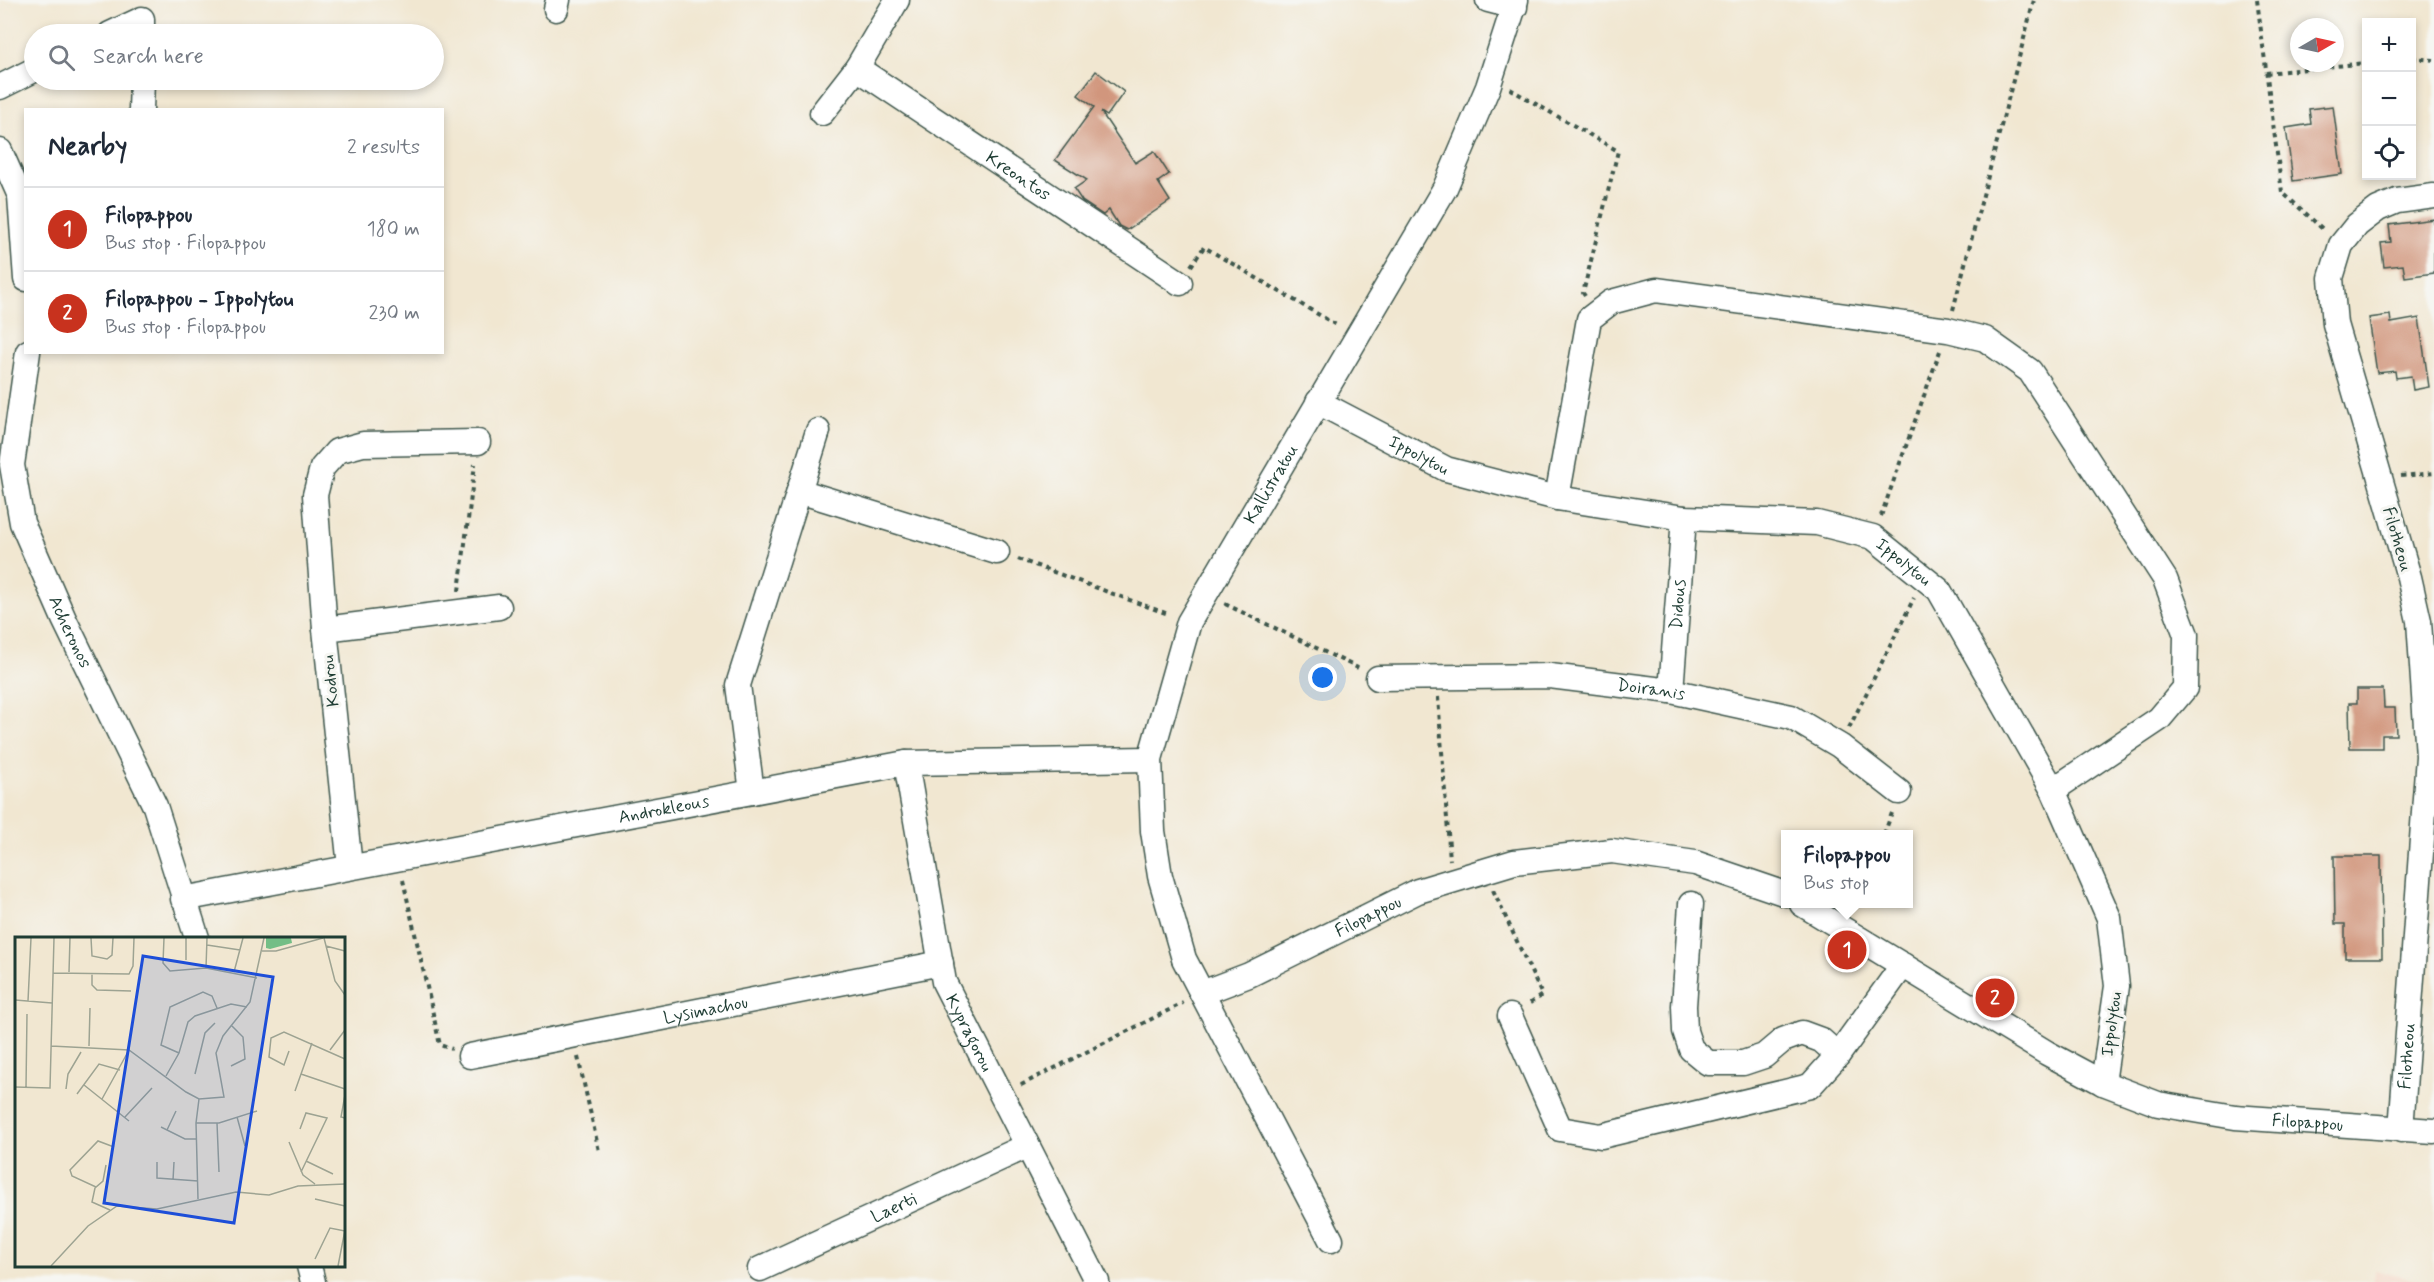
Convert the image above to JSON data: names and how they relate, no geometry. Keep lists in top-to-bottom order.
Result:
{
  "streets": {
    "street": [
      "Kreontos",
      "Ippolytou",
      "Kallistratou",
      "Filotheou",
      "Didous",
      "Acheronos",
      "Kodrou",
      "Doiranis",
      "Androkleous",
      "Filopappou",
      "Lysimachou",
      "Kypragorou",
      "Laerti"
    ]
  },
  "crossings": [
    ["Ippolytou", "Kallistratou"],
    ["Ippolytou", "Didous"],
    ["Ippolytou", "Filopappou"],
    ["Kallistratou", "Androkleous"],
    ["Kallistratou", "Filopappou"],
    ["Filotheou", "Filopappou"],
    ["Didous", "Doiranis"],
    ["Acheronos", "Androkleous"],
    ["Kodrou", "Androkleous"],
    ["Androkleous", "Kypragorou"],
    ["Lysimachou", "Kypragorou"],
    ["Kypragorou", "Laerti"]
  ],
  "north": "right",
  "page": {
    "map_buttons": ["+", "−"],
    "search": "Search here",
    "heading": ["Nearby", "2 results"],
    "list": [
      {
        "mark": "1",
        "name": "Filopappou",
        "note": "Bus stop · Filopappou",
        "value": "180 m"
      },
      {
        "mark": "2",
        "name": "Filopappou - Ippolytou",
        "note": "Bus stop · Filopappou",
        "value": "230 m"
      }
    ],
    "popup": ["Filopappou", "Bus stop"],
    "pins": ["1", "2"]
  }
}
